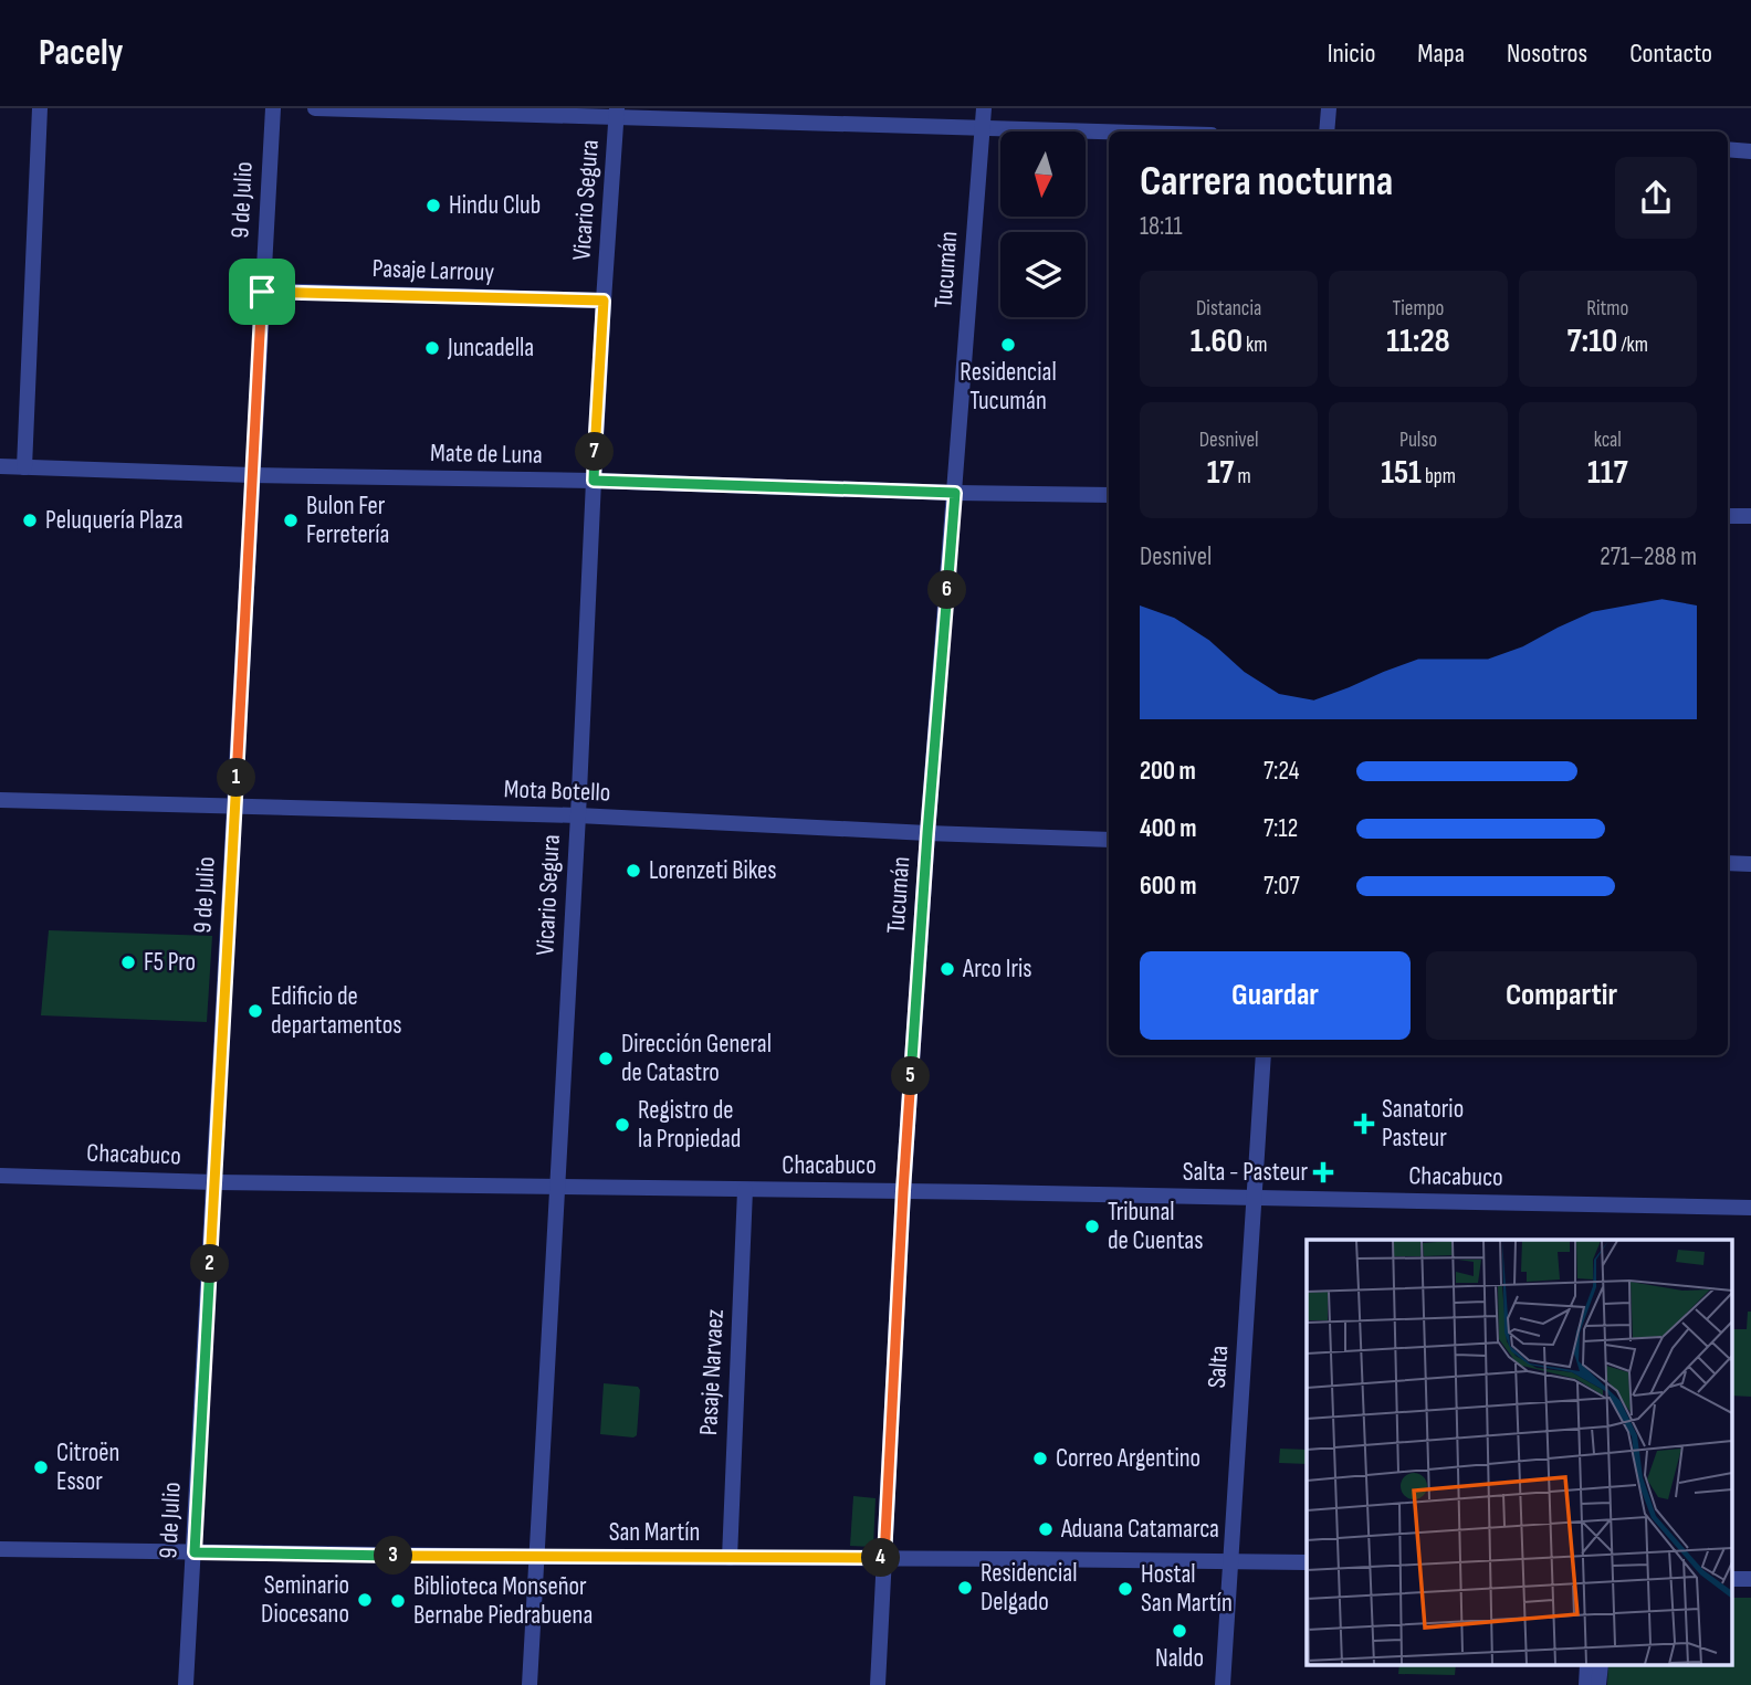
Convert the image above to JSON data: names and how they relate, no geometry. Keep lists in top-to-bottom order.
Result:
{
  "streets": {
    "street": [
      "9 de Julio",
      "Vicario Segura",
      "Tucumán",
      "Pasaje Larrouy",
      "Mate de Luna",
      "Mota Botello",
      "Chacabuco",
      "Salta",
      "Pasaje Narvaez",
      "San Martín"
    ]
  },
  "crossings": [
    ["9 de Julio", "Pasaje Larrouy"],
    ["9 de Julio", "Mate de Luna"],
    ["9 de Julio", "Mota Botello"],
    ["9 de Julio", "Chacabuco"],
    ["9 de Julio", "San Martín"],
    ["Vicario Segura", "Pasaje Larrouy"],
    ["Vicario Segura", "Mate de Luna"],
    ["Vicario Segura", "Mota Botello"],
    ["Vicario Segura", "Chacabuco"],
    ["Vicario Segura", "San Martín"],
    ["Tucumán", "Mate de Luna"],
    ["Tucumán", "Mota Botello"],
    ["Tucumán", "Chacabuco"],
    ["Tucumán", "San Martín"],
    ["Chacabuco", "Salta"],
    ["Chacabuco", "Pasaje Narvaez"],
    ["Salta", "San Martín"],
    ["Pasaje Narvaez", "San Martín"]
  ],
  "places": {
    "other": [
      "Hindu Club",
      "Residencial Tucumán",
      "Juncadella",
      "Peluquería Plaza",
      "Bulon Fer Ferretería",
      "Lorenzeti Bikes",
      "F5 Pro",
      "Arco Iris",
      "Edificio de departamentos",
      "Dirección General de Catastro",
      "Registro de la Propiedad",
      "Tribunal de Cuentas",
      "Correo Argentino",
      "Citroën Essor",
      "Aduana Catamarca",
      "Residencial Delgado",
      "Hostal San Martín",
      "Seminario Diocesano",
      "Biblioteca Monseñor Bernabe Piedrabuena",
      "Naldo"
    ],
    "health": ["Sanatorio Pasteur", "Salta - Pasteur"]
  },
  "north": "bottom",
  "page": {
    "header": "Pacely",
    "nav": [
      "Inicio",
      "Mapa",
      "Nosotros",
      "Contacto"
    ],
    "heading": ["Carrera nocturna", "18:11"],
    "stats": [
      ["Distancia", "1.60 km"],
      ["Tiempo", "11:28"],
      ["Ritmo", "7:10 /km"],
      ["Desnivel", "17 m"],
      ["Pulso", "151 bpm"],
      ["kcal", "117"]
    ],
    "pins": [
      "7",
      "6",
      "1",
      "5",
      "2",
      "3",
      "4"
    ],
    "chart": ["Desnivel", "271–288 m"],
    "list": [
      {
        "name": "200 m",
        "note": "7:24"
      },
      {
        "name": "400 m",
        "note": "7:12"
      },
      {
        "name": "600 m",
        "note": "7:07"
      }
    ],
    "buttons": ["Guardar", "Compartir"]
  }
}
